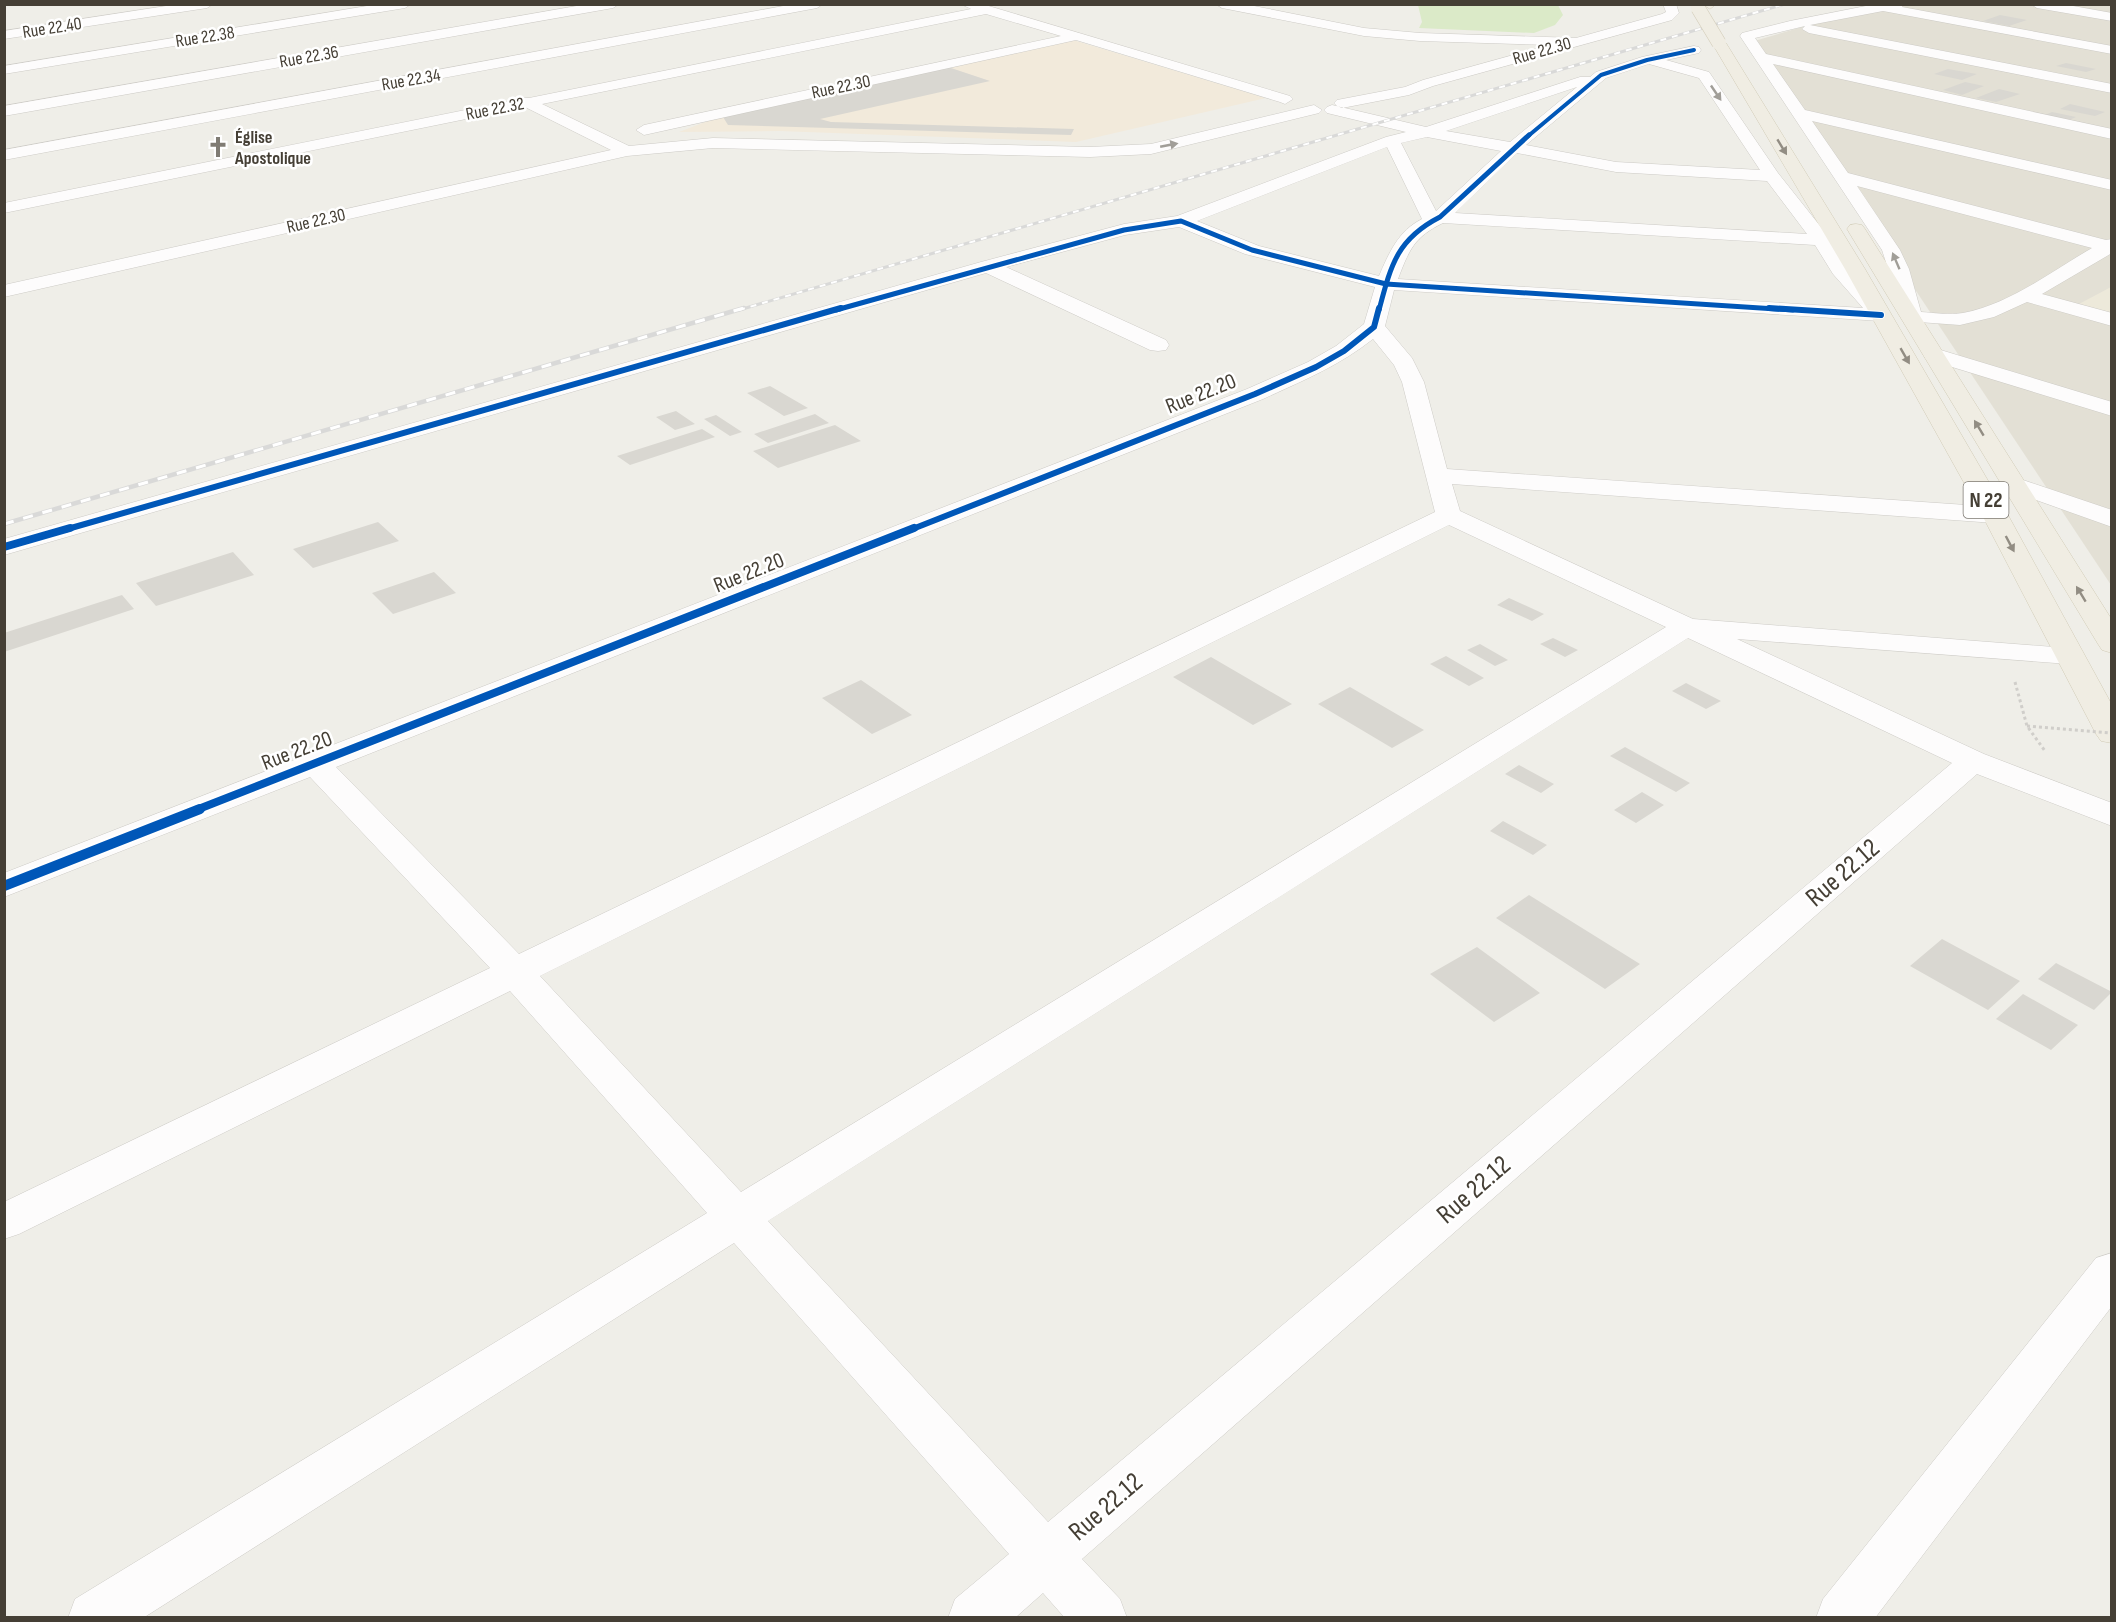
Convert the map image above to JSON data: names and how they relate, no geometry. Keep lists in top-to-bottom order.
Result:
{
  "streets": {
    "main road": ["N 22"],
    "street": [
      "Rue 22.40",
      "Rue 22.38",
      "Rue 22.30",
      "Rue 22.36",
      "Rue 22.34",
      "Rue 22.32",
      "Rue 22.20",
      "Rue 22.12"
    ]
  },
  "places": {
    "church": ["Église Apostolique"]
  }
}
